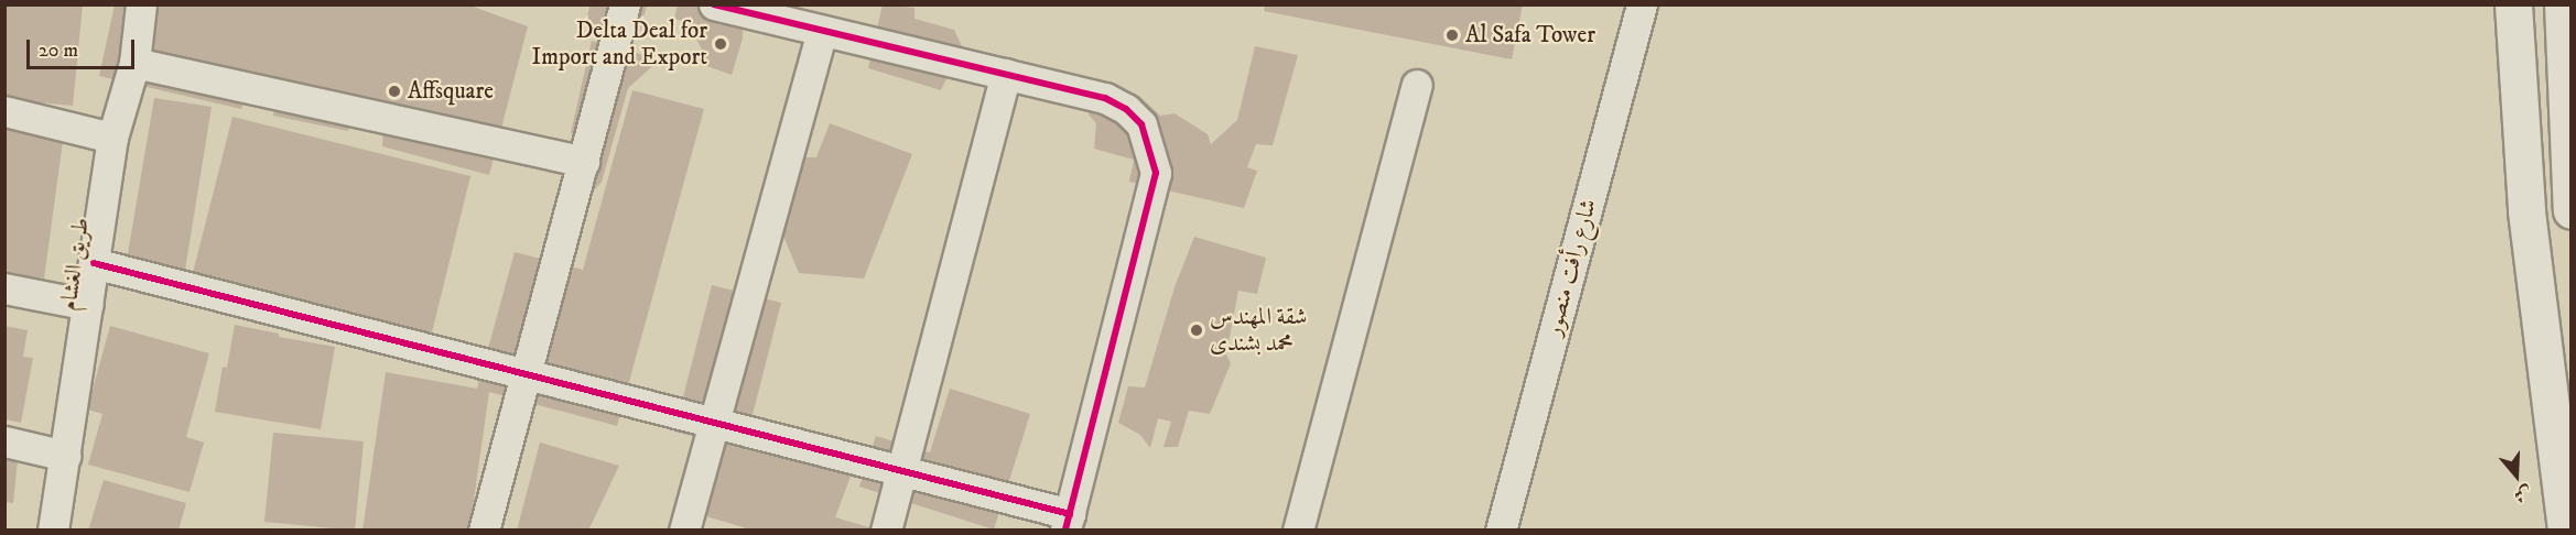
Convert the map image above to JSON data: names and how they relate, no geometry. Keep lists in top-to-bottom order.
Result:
{
  "streets": {
    "street": ["طريق الغشام", "شارع رأفت منصور"]
  },
  "places": [
    "Al Safa Tower",
    "Delta Deal for Import and Export",
    "Affsquare",
    "شقة المهندس محمد بشندى"
  ],
  "scale_bar": "20 m",
  "north": "bottom"
}
